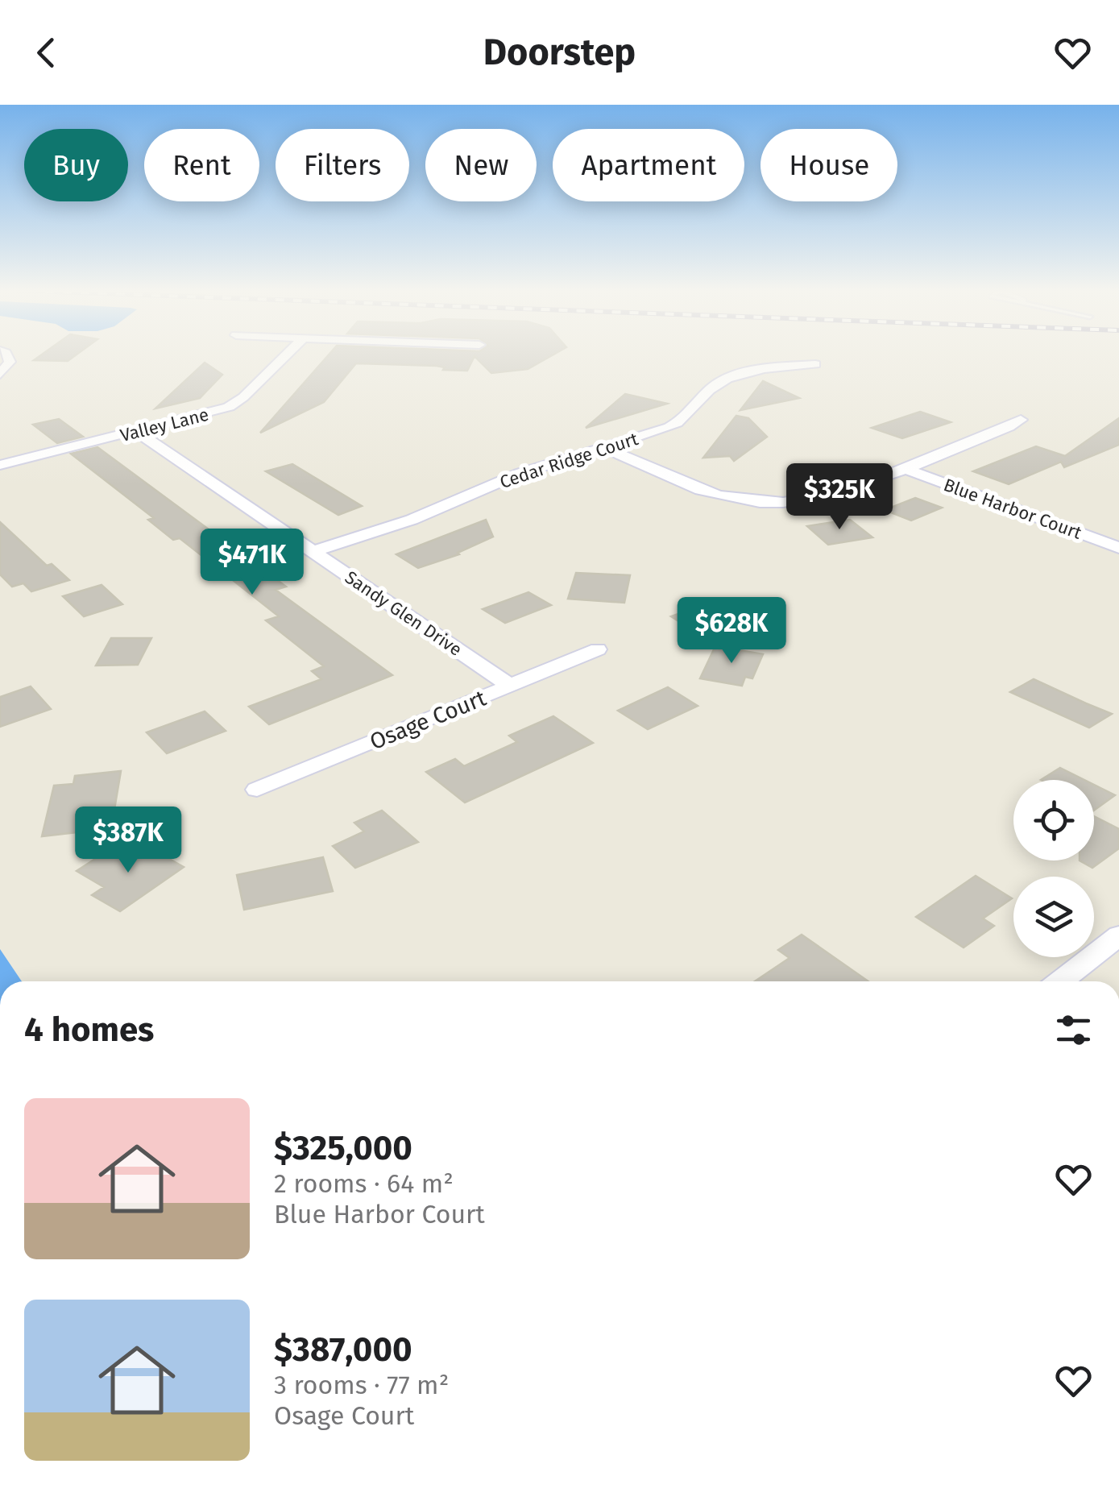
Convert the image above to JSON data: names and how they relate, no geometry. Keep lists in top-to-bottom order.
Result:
{
  "streets": {
    "street": [
      "Valley Lane",
      "Cedar Ridge Court",
      "Blue Harbor Court",
      "Sandy Glen Drive",
      "Osage Court"
    ]
  },
  "crossings": [
    ["Valley Lane", "Sandy Glen Drive"],
    ["Cedar Ridge Court", "Blue Harbor Court"],
    ["Cedar Ridge Court", "Sandy Glen Drive"],
    ["Sandy Glen Drive", "Osage Court"]
  ],
  "page": {
    "header": "Doorstep",
    "chip": [
      "Buy",
      "Rent",
      "Filters",
      "New",
      "Apartment",
      "House"
    ],
    "price": [
      "$325K",
      "$471K",
      "$628K",
      "$387K"
    ],
    "heading": "4 homes",
    "list": [
      {
        "name": "$325,000",
        "note": "2 rooms · 64 m² · Blue Harbor Court"
      },
      {
        "name": "$387,000",
        "note": "3 rooms · 77 m² · Osage Court"
      }
    ]
  }
}
